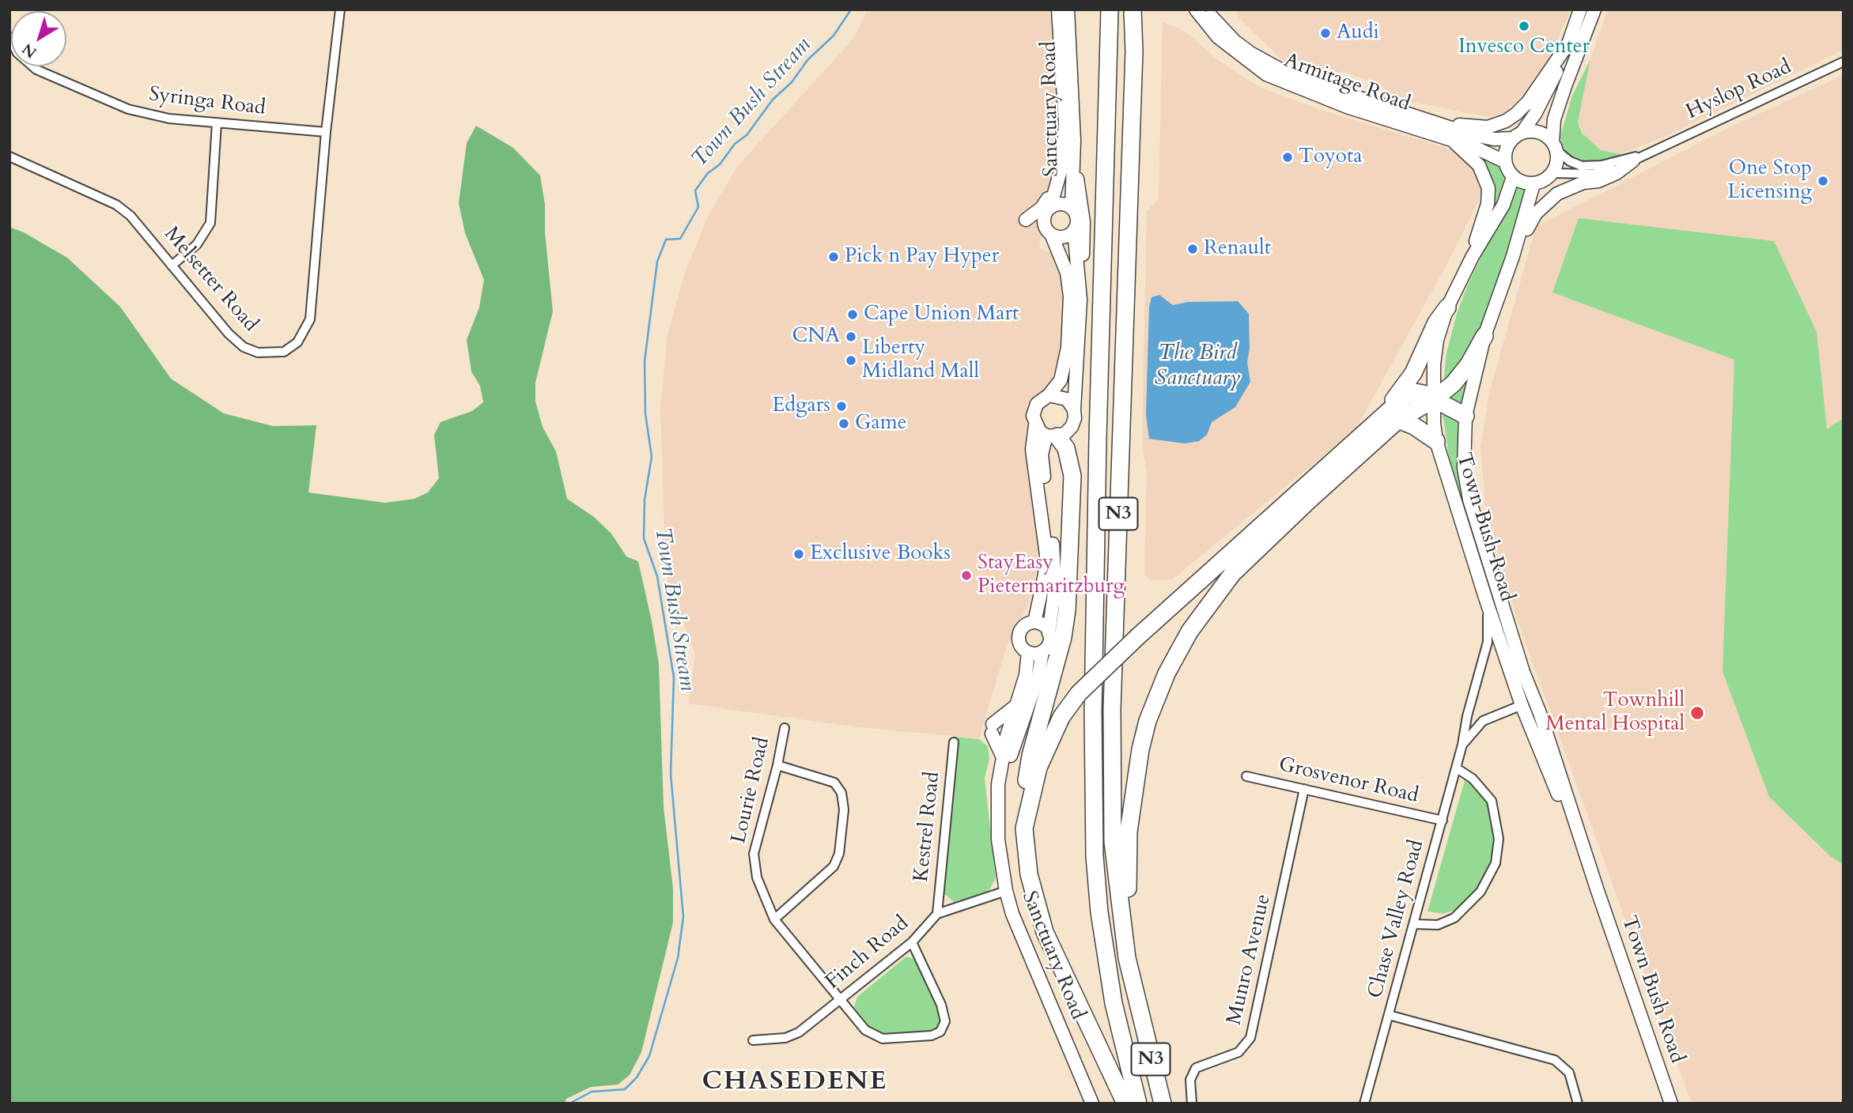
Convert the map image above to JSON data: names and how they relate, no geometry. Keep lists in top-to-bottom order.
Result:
{
  "streets": {
    "highway": ["N3"],
    "street": [
      "Armitage Road",
      "Hyslop Road",
      "Syringa Road",
      "Sanctuary Road",
      "Melsetter Road",
      "Town Bush Road",
      "Grosvenor Road",
      "Lourie Road",
      "Kestrel Road",
      "Chase Valley Road",
      "Finch Road",
      "Munro Avenue"
    ]
  },
  "crossings": [
    ["Armitage Road", "Hyslop Road"],
    ["Armitage Road", "Town Bush Road"],
    ["Hyslop Road", "Town Bush Road"],
    ["Syringa Road", "Melsetter Road"],
    ["Sanctuary Road", "Finch Road"],
    ["Town Bush Road", "Chase Valley Road"],
    ["Grosvenor Road", "Chase Valley Road"],
    ["Grosvenor Road", "Munro Avenue"],
    ["Lourie Road", "Finch Road"],
    ["Kestrel Road", "Finch Road"]
  ],
  "districts": ["CHASEDENE"],
  "water": ["Town Bush Stream", "The Bird Sanctuary"],
  "places": [
    "Invesco Center",
    "Audi",
    "Toyota",
    "One Stop Licensing",
    "Renault",
    "Pick n Pay Hyper",
    "Cape Union Mart",
    "CNA",
    "Liberty Midland Mall",
    "Edgars",
    "Game",
    "Exclusive Books",
    "StayEasy Pietermaritzburg",
    "Townhill Mental Hospital"
  ],
  "north": "bottom left"
}
